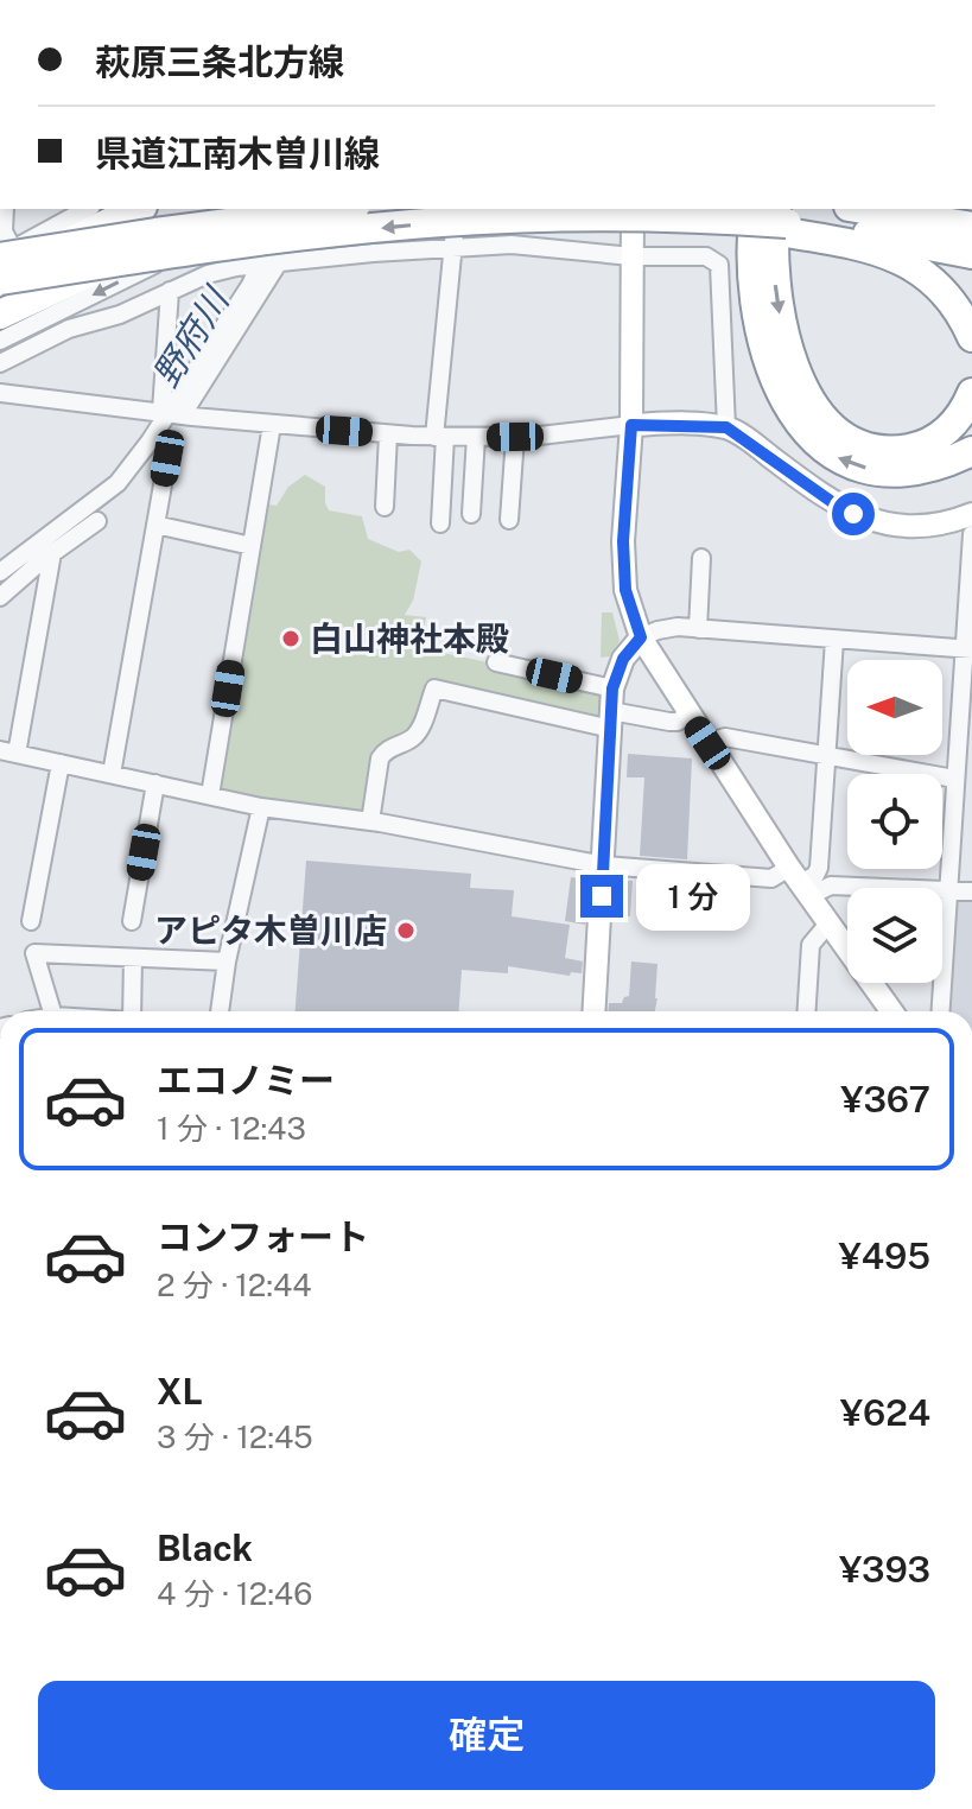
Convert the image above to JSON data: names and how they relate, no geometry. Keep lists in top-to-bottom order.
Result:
{
  "water": ["野府川"],
  "places": ["白山神社本殿", "アピタ木曽川店"],
  "north": "left",
  "page": {
    "banner": ["萩原三条北方線", "県道江南木曽川線"],
    "bubble": "1 分",
    "list": [
      {
        "name": "エコノミー",
        "note": "1 分 · 12:43",
        "value": "¥367"
      },
      {
        "name": "コンフォート",
        "note": "2 分 · 12:44",
        "value": "¥495"
      },
      {
        "name": "XL",
        "note": "3 分 · 12:45",
        "value": "¥624"
      },
      {
        "name": "Black",
        "note": "4 分 · 12:46",
        "value": "¥393"
      }
    ],
    "buttons": "確定"
  }
}
